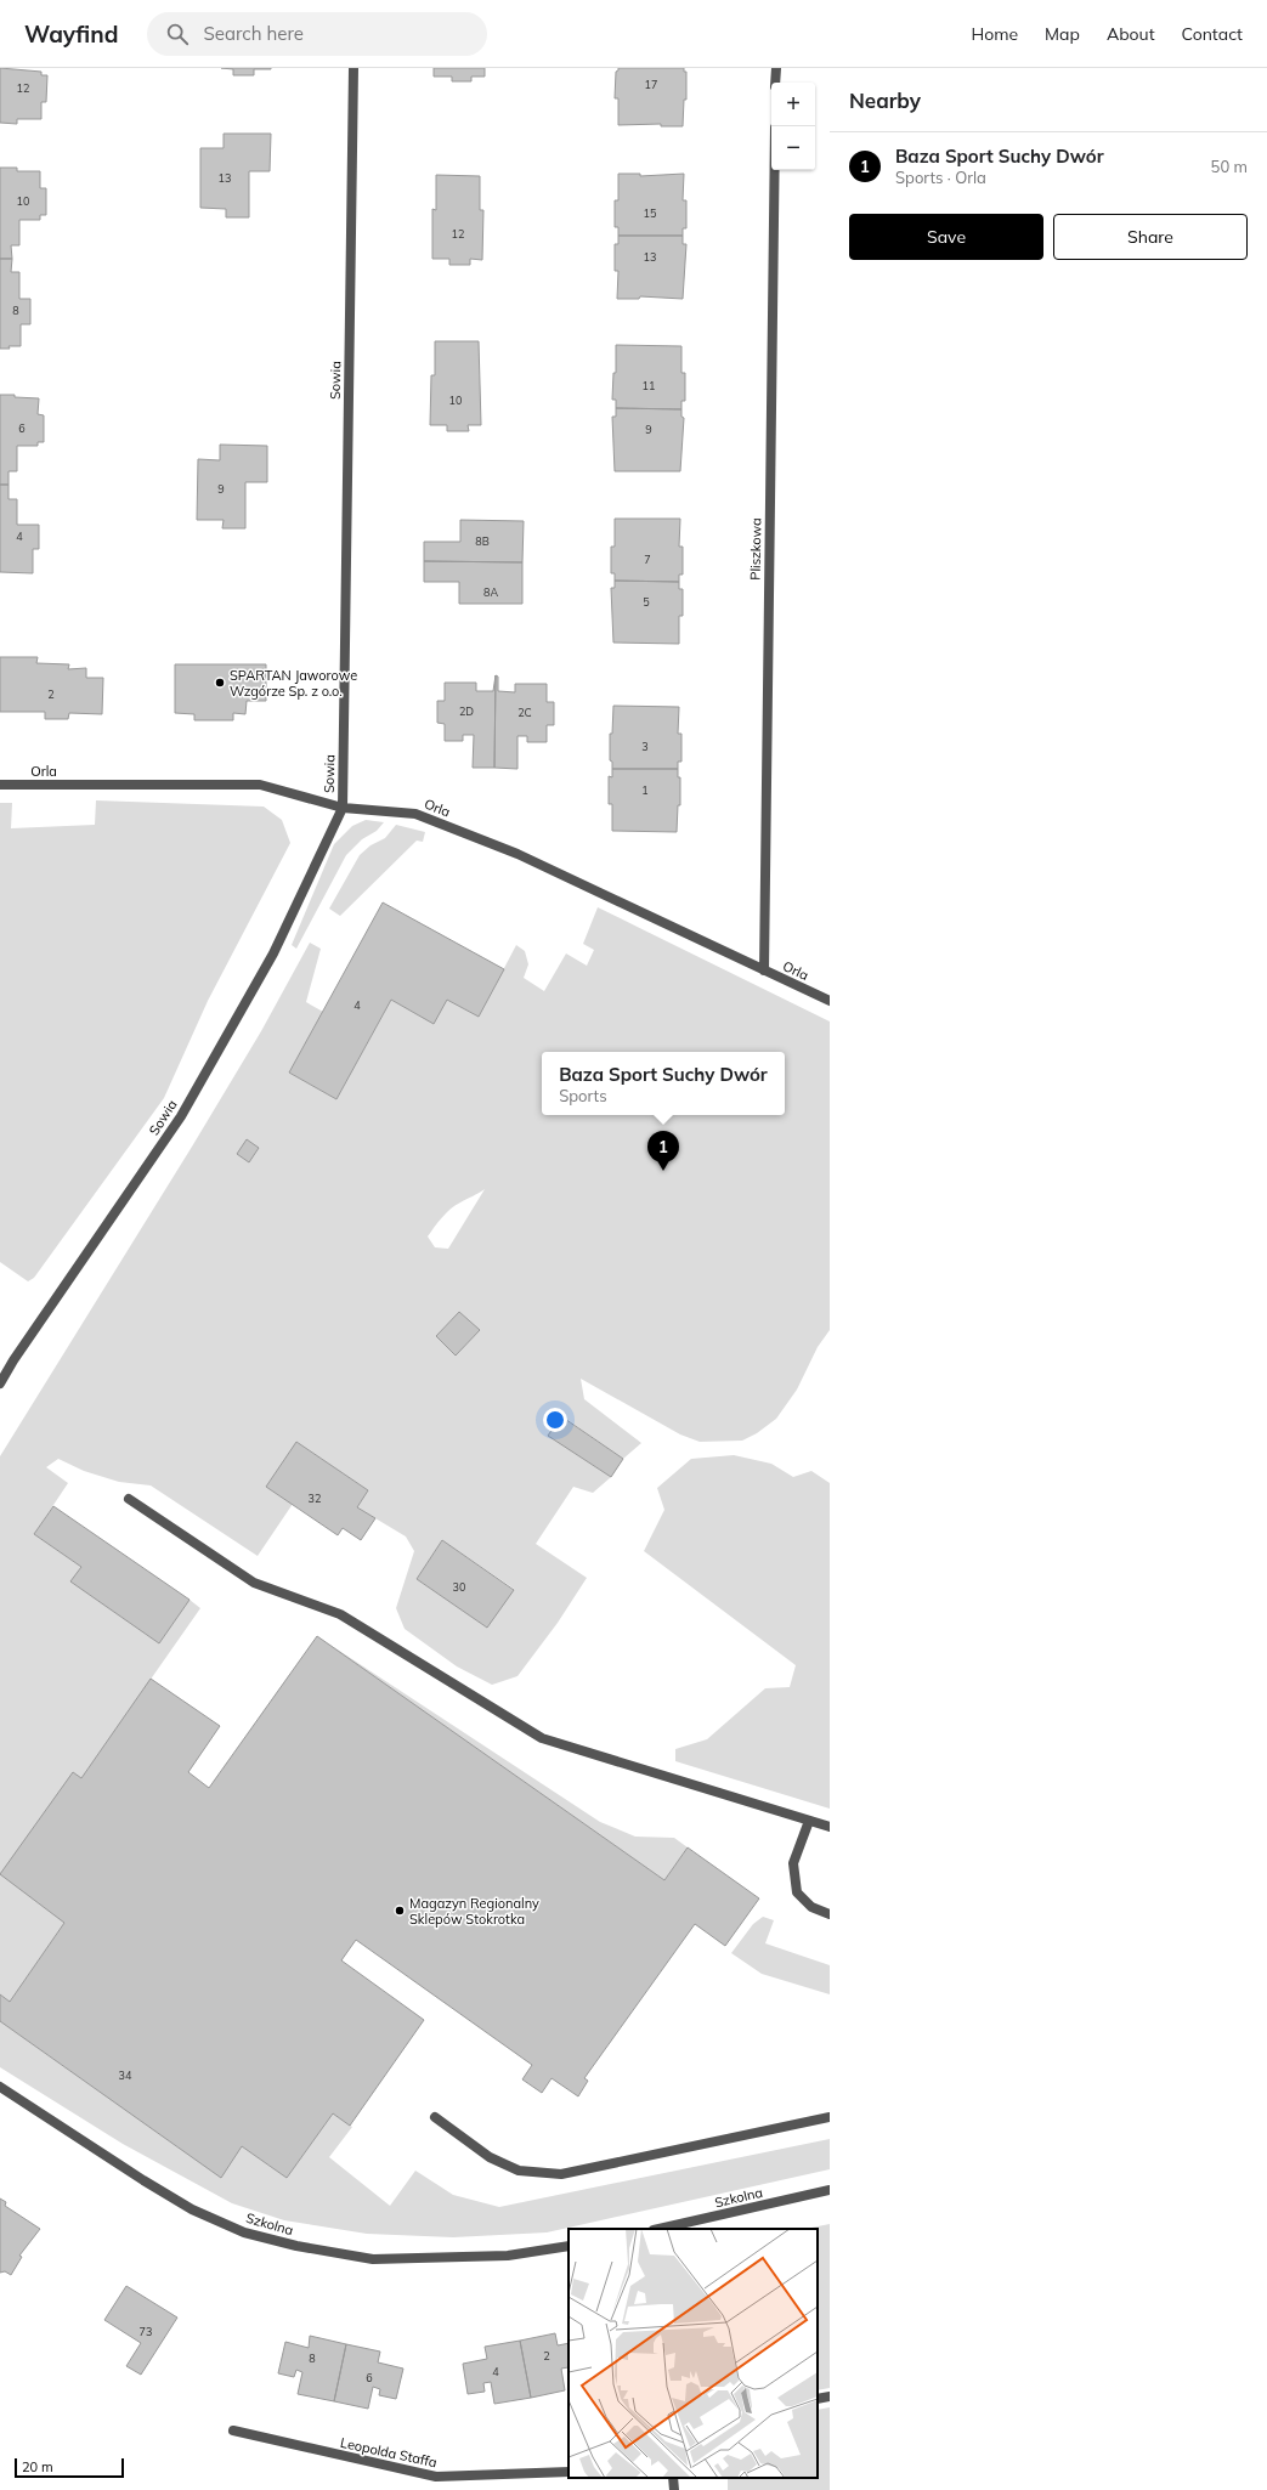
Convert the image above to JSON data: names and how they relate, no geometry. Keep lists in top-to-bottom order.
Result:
{
  "streets": {
    "street": [
      "Sowia",
      "Pliszkowa",
      "Orla",
      "Szkolna",
      "Leopolda Staffa"
    ]
  },
  "crossings": [
    ["Sowia", "Orla"],
    ["Pliszkowa", "Orla"]
  ],
  "places": ["SPARTAN Jaworowe Wzgórze Sp. z o.o.", "Magazyn Regionalny Sklepów Stokrotka"],
  "house_numbers": [
    "17",
    "12",
    "13",
    "10",
    "15",
    "12",
    "13",
    "8",
    "11",
    "10",
    "6",
    "9",
    "9",
    "4",
    "8B",
    "7",
    "8A",
    "5",
    "2",
    "2D",
    "2C",
    "3",
    "1",
    "4",
    "32",
    "30",
    "34",
    "73",
    "2",
    "8",
    "4",
    "6"
  ],
  "scale_bar": "20 m",
  "page": {
    "header": "Wayfind",
    "search": "Search here",
    "nav": [
      "Home",
      "Map",
      "About",
      "Contact"
    ],
    "heading": "Nearby",
    "map_buttons": ["+", "−"],
    "list": [
      {
        "mark": "1",
        "name": "Baza Sport Suchy Dwór",
        "note": "Sports · Orla",
        "value": "50 m"
      }
    ],
    "buttons": ["Save", "Share"],
    "popup": ["Baza Sport Suchy Dwór", "Sports"],
    "pins": "1",
    "scale": "20 m"
  }
}
